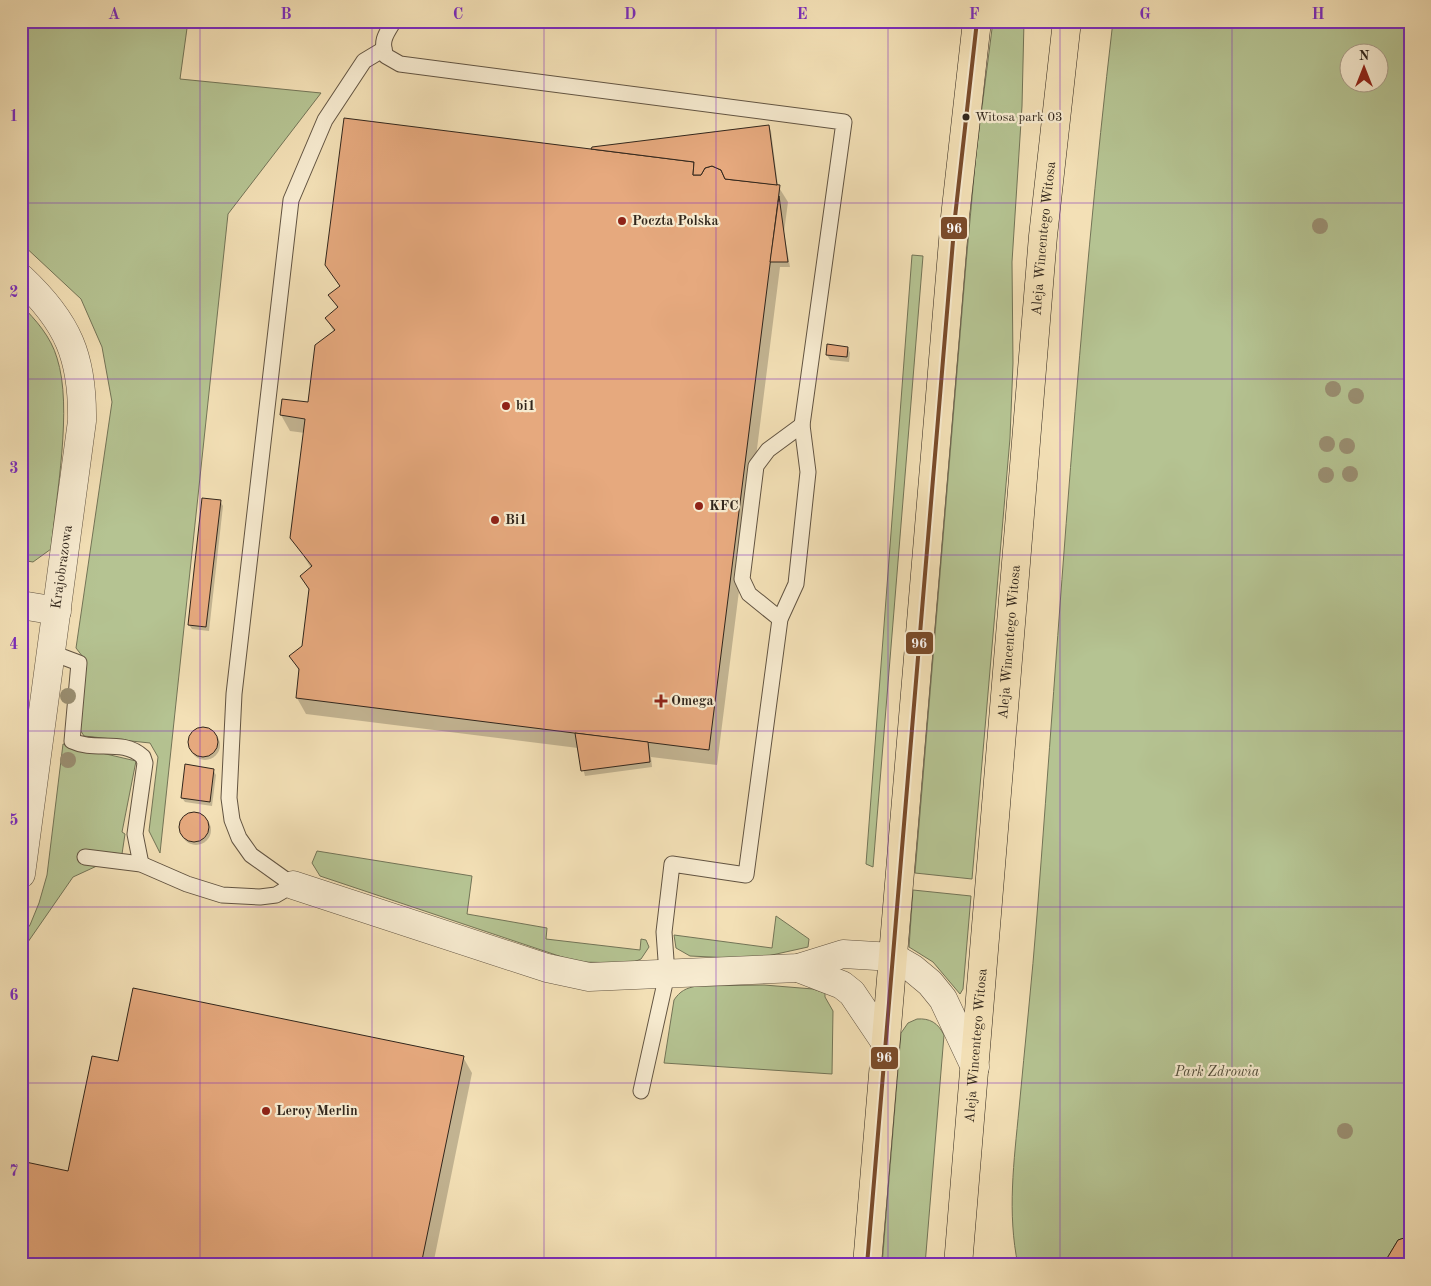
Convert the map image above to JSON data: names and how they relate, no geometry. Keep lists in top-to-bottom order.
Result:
{
  "streets": {
    "main road": ["Aleja Wincentego Witosa"],
    "street": ["Krajobrazowa"]
  },
  "parks": ["Park Zdrowia"],
  "places": {
    "other": [
      "Witosa park 03",
      "Poczta Polska",
      "bi1",
      "KFC",
      "Bi1",
      "Leroy Merlin"
    ],
    "health": ["Omega"]
  },
  "lines": ["transit line 96"],
  "north": "top",
  "grid": {
    "columns": [
      "A",
      "B",
      "C",
      "D",
      "E",
      "F",
      "G",
      "H"
    ],
    "rows": [
      "1",
      "2",
      "3",
      "4",
      "5",
      "6",
      "7"
    ]
  }
}
